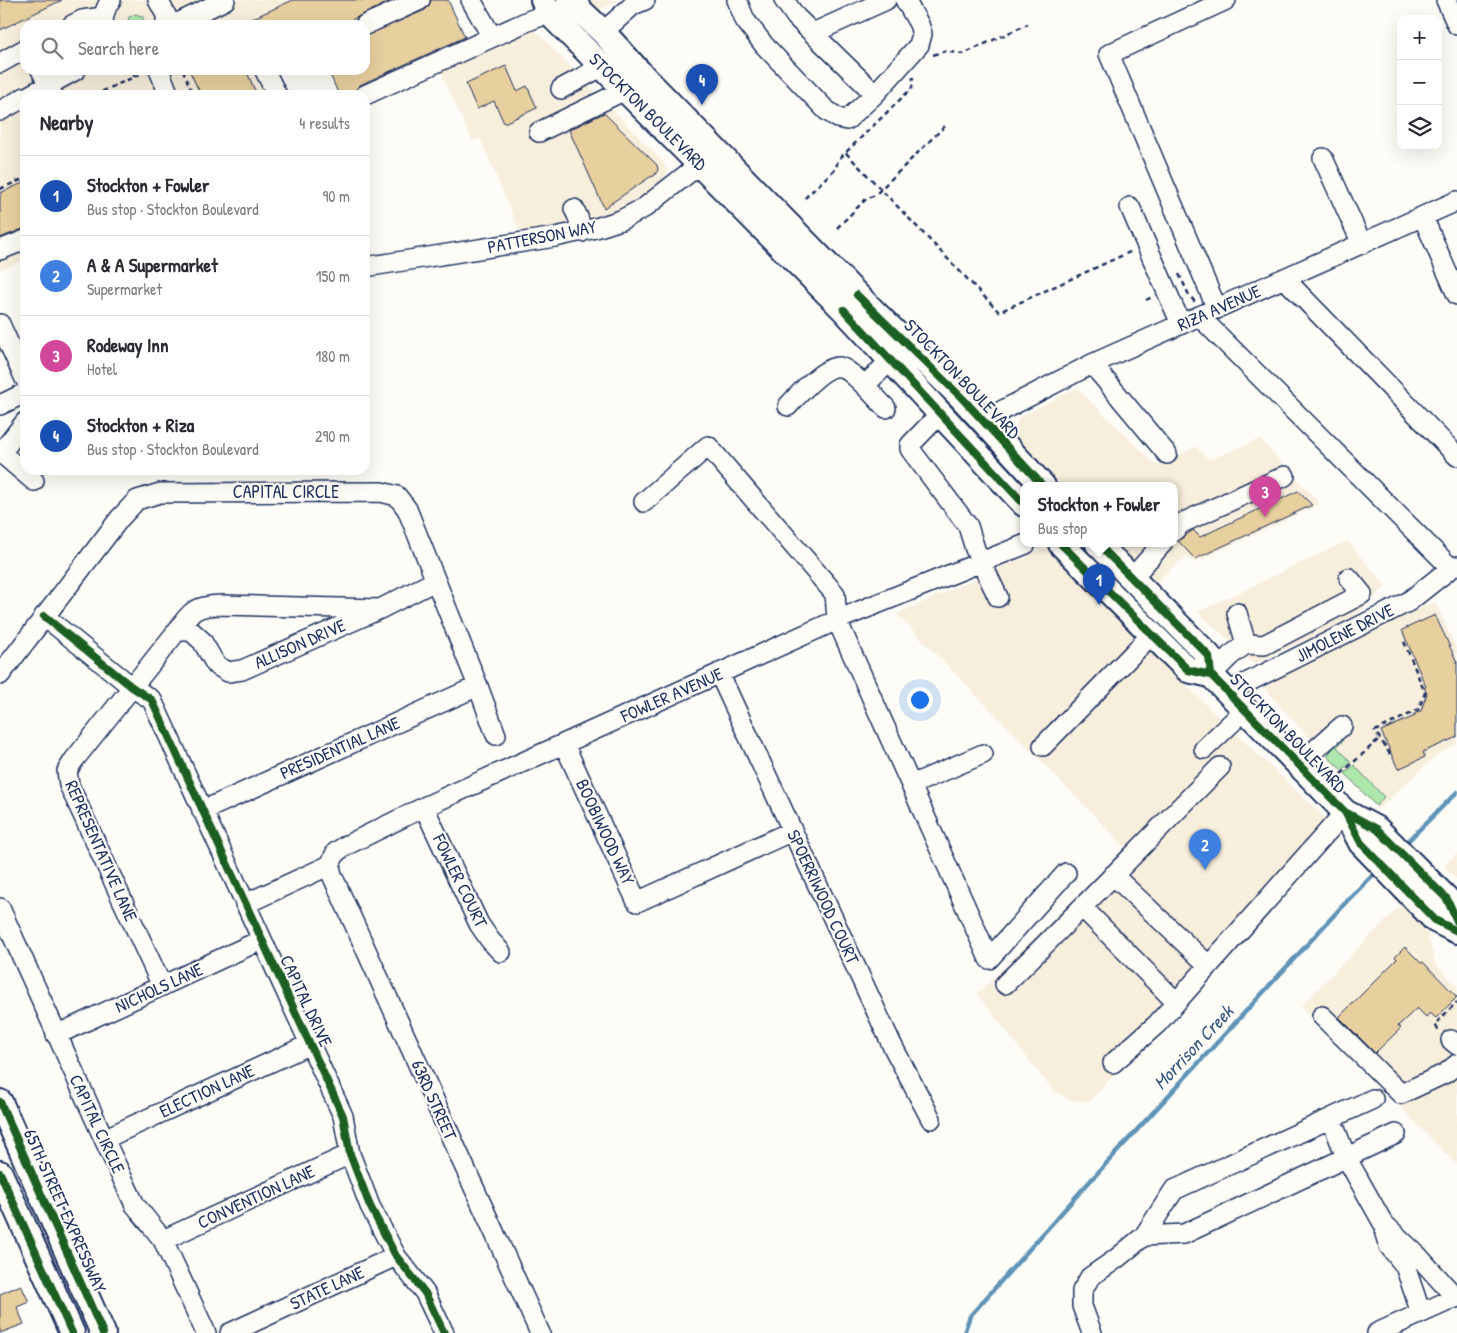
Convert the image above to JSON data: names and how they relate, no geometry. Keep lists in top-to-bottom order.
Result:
{
  "streets": {
    "main road": ["STOCKTON BOULEVARD", "65TH STREET EXPRESSWAY"],
    "street": [
      "PATTERSON WAY",
      "RIZA AVENUE",
      "CAPITAL CIRCLE",
      "JIMOLENE DRIVE",
      "ALLISON DRIVE",
      "FOWLER AVENUE",
      "PRESIDENTIAL LANE",
      "BOOBIWOOD WAY",
      "REPRESENTATIVE LANE",
      "FOWLER COURT",
      "SPOERRIWOOD COURT",
      "NICHOLS LANE",
      "CAPITAL DRIVE",
      "ELECTION LANE",
      "63RD STREET",
      "CONVENTION LANE",
      "STATE LANE"
    ]
  },
  "crossings": [
    ["STOCKTON BOULEVARD", "PATTERSON WAY"],
    ["STOCKTON BOULEVARD", "RIZA AVENUE"],
    ["STOCKTON BOULEVARD", "JIMOLENE DRIVE"],
    ["CAPITAL CIRCLE", "ALLISON DRIVE"],
    ["CAPITAL CIRCLE", "PRESIDENTIAL LANE"],
    ["CAPITAL CIRCLE", "NICHOLS LANE"],
    ["CAPITAL CIRCLE", "CAPITAL DRIVE"],
    ["CAPITAL CIRCLE", "ELECTION LANE"],
    ["CAPITAL CIRCLE", "CONVENTION LANE"],
    ["ALLISON DRIVE", "REPRESENTATIVE LANE"],
    ["FOWLER AVENUE", "BOOBIWOOD WAY"],
    ["FOWLER AVENUE", "FOWLER COURT"],
    ["FOWLER AVENUE", "SPOERRIWOOD COURT"],
    ["FOWLER AVENUE", "63RD STREET"],
    ["PRESIDENTIAL LANE", "CAPITAL DRIVE"],
    ["BOOBIWOOD WAY", "SPOERRIWOOD COURT"],
    ["REPRESENTATIVE LANE", "NICHOLS LANE"],
    ["REPRESENTATIVE LANE", "CAPITAL DRIVE"],
    ["NICHOLS LANE", "CAPITAL DRIVE"],
    ["CAPITAL DRIVE", "ELECTION LANE"],
    ["CAPITAL DRIVE", "CONVENTION LANE"],
    ["CAPITAL DRIVE", "STATE LANE"]
  ],
  "water": ["Morrison Creek"],
  "page": {
    "map_buttons": ["+", "−"],
    "search": "Search here",
    "pins": [
      "4",
      "3",
      "1",
      "2"
    ],
    "heading": ["Nearby", "4 results"],
    "list": [
      {
        "mark": "1",
        "name": "Stockton + Fowler",
        "note": "Bus stop · Stockton Boulevard",
        "value": "90 m"
      },
      {
        "mark": "2",
        "name": "A & A Supermarket",
        "note": "Supermarket",
        "value": "150 m"
      },
      {
        "mark": "3",
        "name": "Rodeway Inn",
        "note": "Hotel",
        "value": "180 m"
      },
      {
        "mark": "4",
        "name": "Stockton + Riza",
        "note": "Bus stop · Stockton Boulevard",
        "value": "290 m"
      }
    ],
    "popup": ["Stockton + Fowler", "Bus stop"]
  }
}
